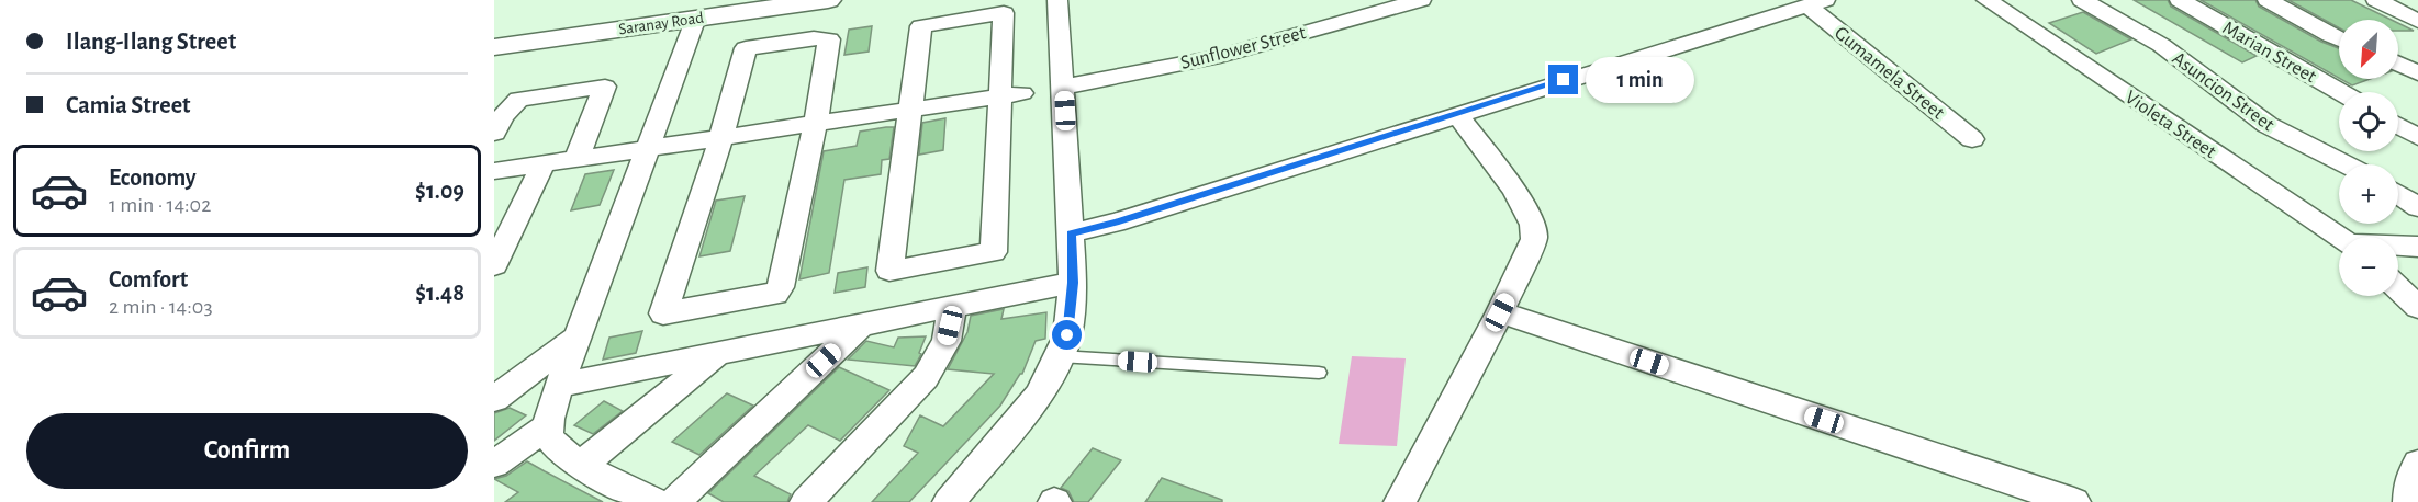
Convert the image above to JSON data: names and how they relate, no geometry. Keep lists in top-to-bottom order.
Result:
{
  "streets": {
    "street": [
      "Saranay Road",
      "Sunflower Street",
      "Marian Street",
      "Gumamela Street",
      "Asuncion Street",
      "Violeta Street"
    ]
  },
  "north": "bottom left",
  "page": {
    "banner": ["Ilang-Ilang Street", "Camia Street"],
    "map_buttons": ["+", "−"],
    "bubble": "1 min",
    "list": [
      {
        "name": "Economy",
        "note": "1 min · 14:02",
        "value": "$1.09"
      },
      {
        "name": "Comfort",
        "note": "2 min · 14:03",
        "value": "$1.48"
      }
    ],
    "buttons": "Confirm"
  }
}
